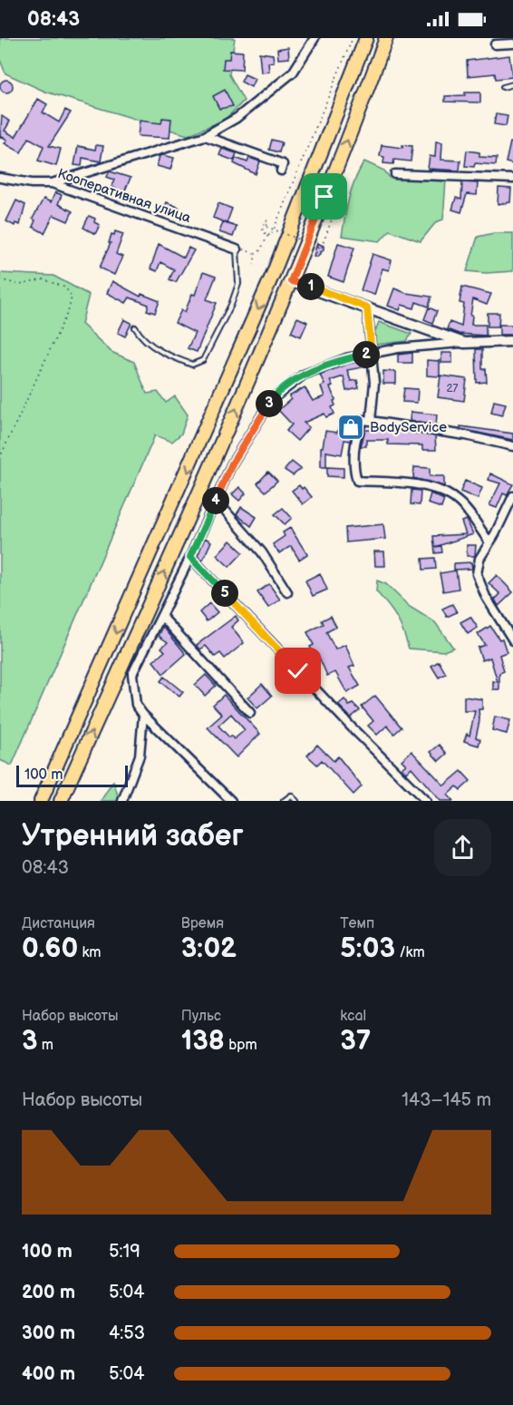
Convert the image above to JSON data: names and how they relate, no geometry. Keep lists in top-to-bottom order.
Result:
{
  "streets": {
    "street": ["Кооперативная улица"]
  },
  "places": {
    "shop": ["BodyService"]
  },
  "house_numbers": ["27"],
  "scale_bar": "100 m",
  "page": {
    "status": "08:43",
    "pins": [
      "1",
      "2",
      "3",
      "4",
      "5"
    ],
    "scale": "100 m",
    "heading": ["Утренний забег", "08:43"],
    "stats": [
      ["Дистанция", "0.60 km"],
      ["Время", "3:02"],
      ["Темп", "5:03 /km"],
      ["Набор высоты", "3 m"],
      ["Пульс", "138 bpm"],
      ["kcal", "37"]
    ],
    "chart": ["Набор высоты", "143–145 m"],
    "list": [
      {
        "name": "100 m",
        "note": "5:19"
      },
      {
        "name": "200 m",
        "note": "5:04"
      },
      {
        "name": "300 m",
        "note": "4:53"
      },
      {
        "name": "400 m",
        "note": "5:04"
      }
    ]
  }
}
